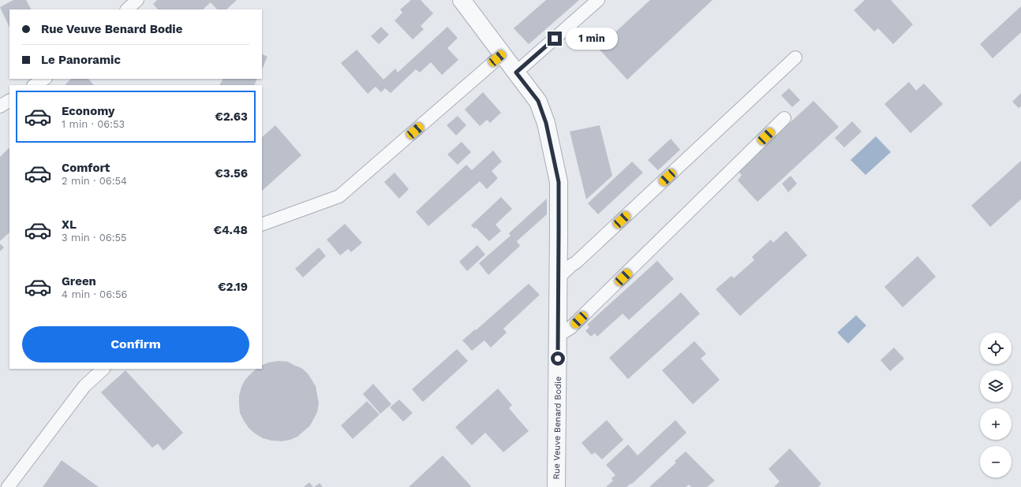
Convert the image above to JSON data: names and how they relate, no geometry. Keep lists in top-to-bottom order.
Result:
{
  "streets": {
    "street": ["Rue Veuve Benard Bodie"]
  },
  "page": {
    "banner": ["Rue Veuve Benard Bodie", "Le Panoramic"],
    "bubble": "1 min",
    "list": [
      {
        "name": "Economy",
        "note": "1 min · 06:53",
        "value": "€2.63"
      },
      {
        "name": "Comfort",
        "note": "2 min · 06:54",
        "value": "€3.56"
      },
      {
        "name": "XL",
        "note": "3 min · 06:55",
        "value": "€4.48"
      },
      {
        "name": "Green",
        "note": "4 min · 06:56",
        "value": "€2.19"
      }
    ],
    "buttons": "Confirm",
    "map_buttons": ["+", "−"]
  }
}
